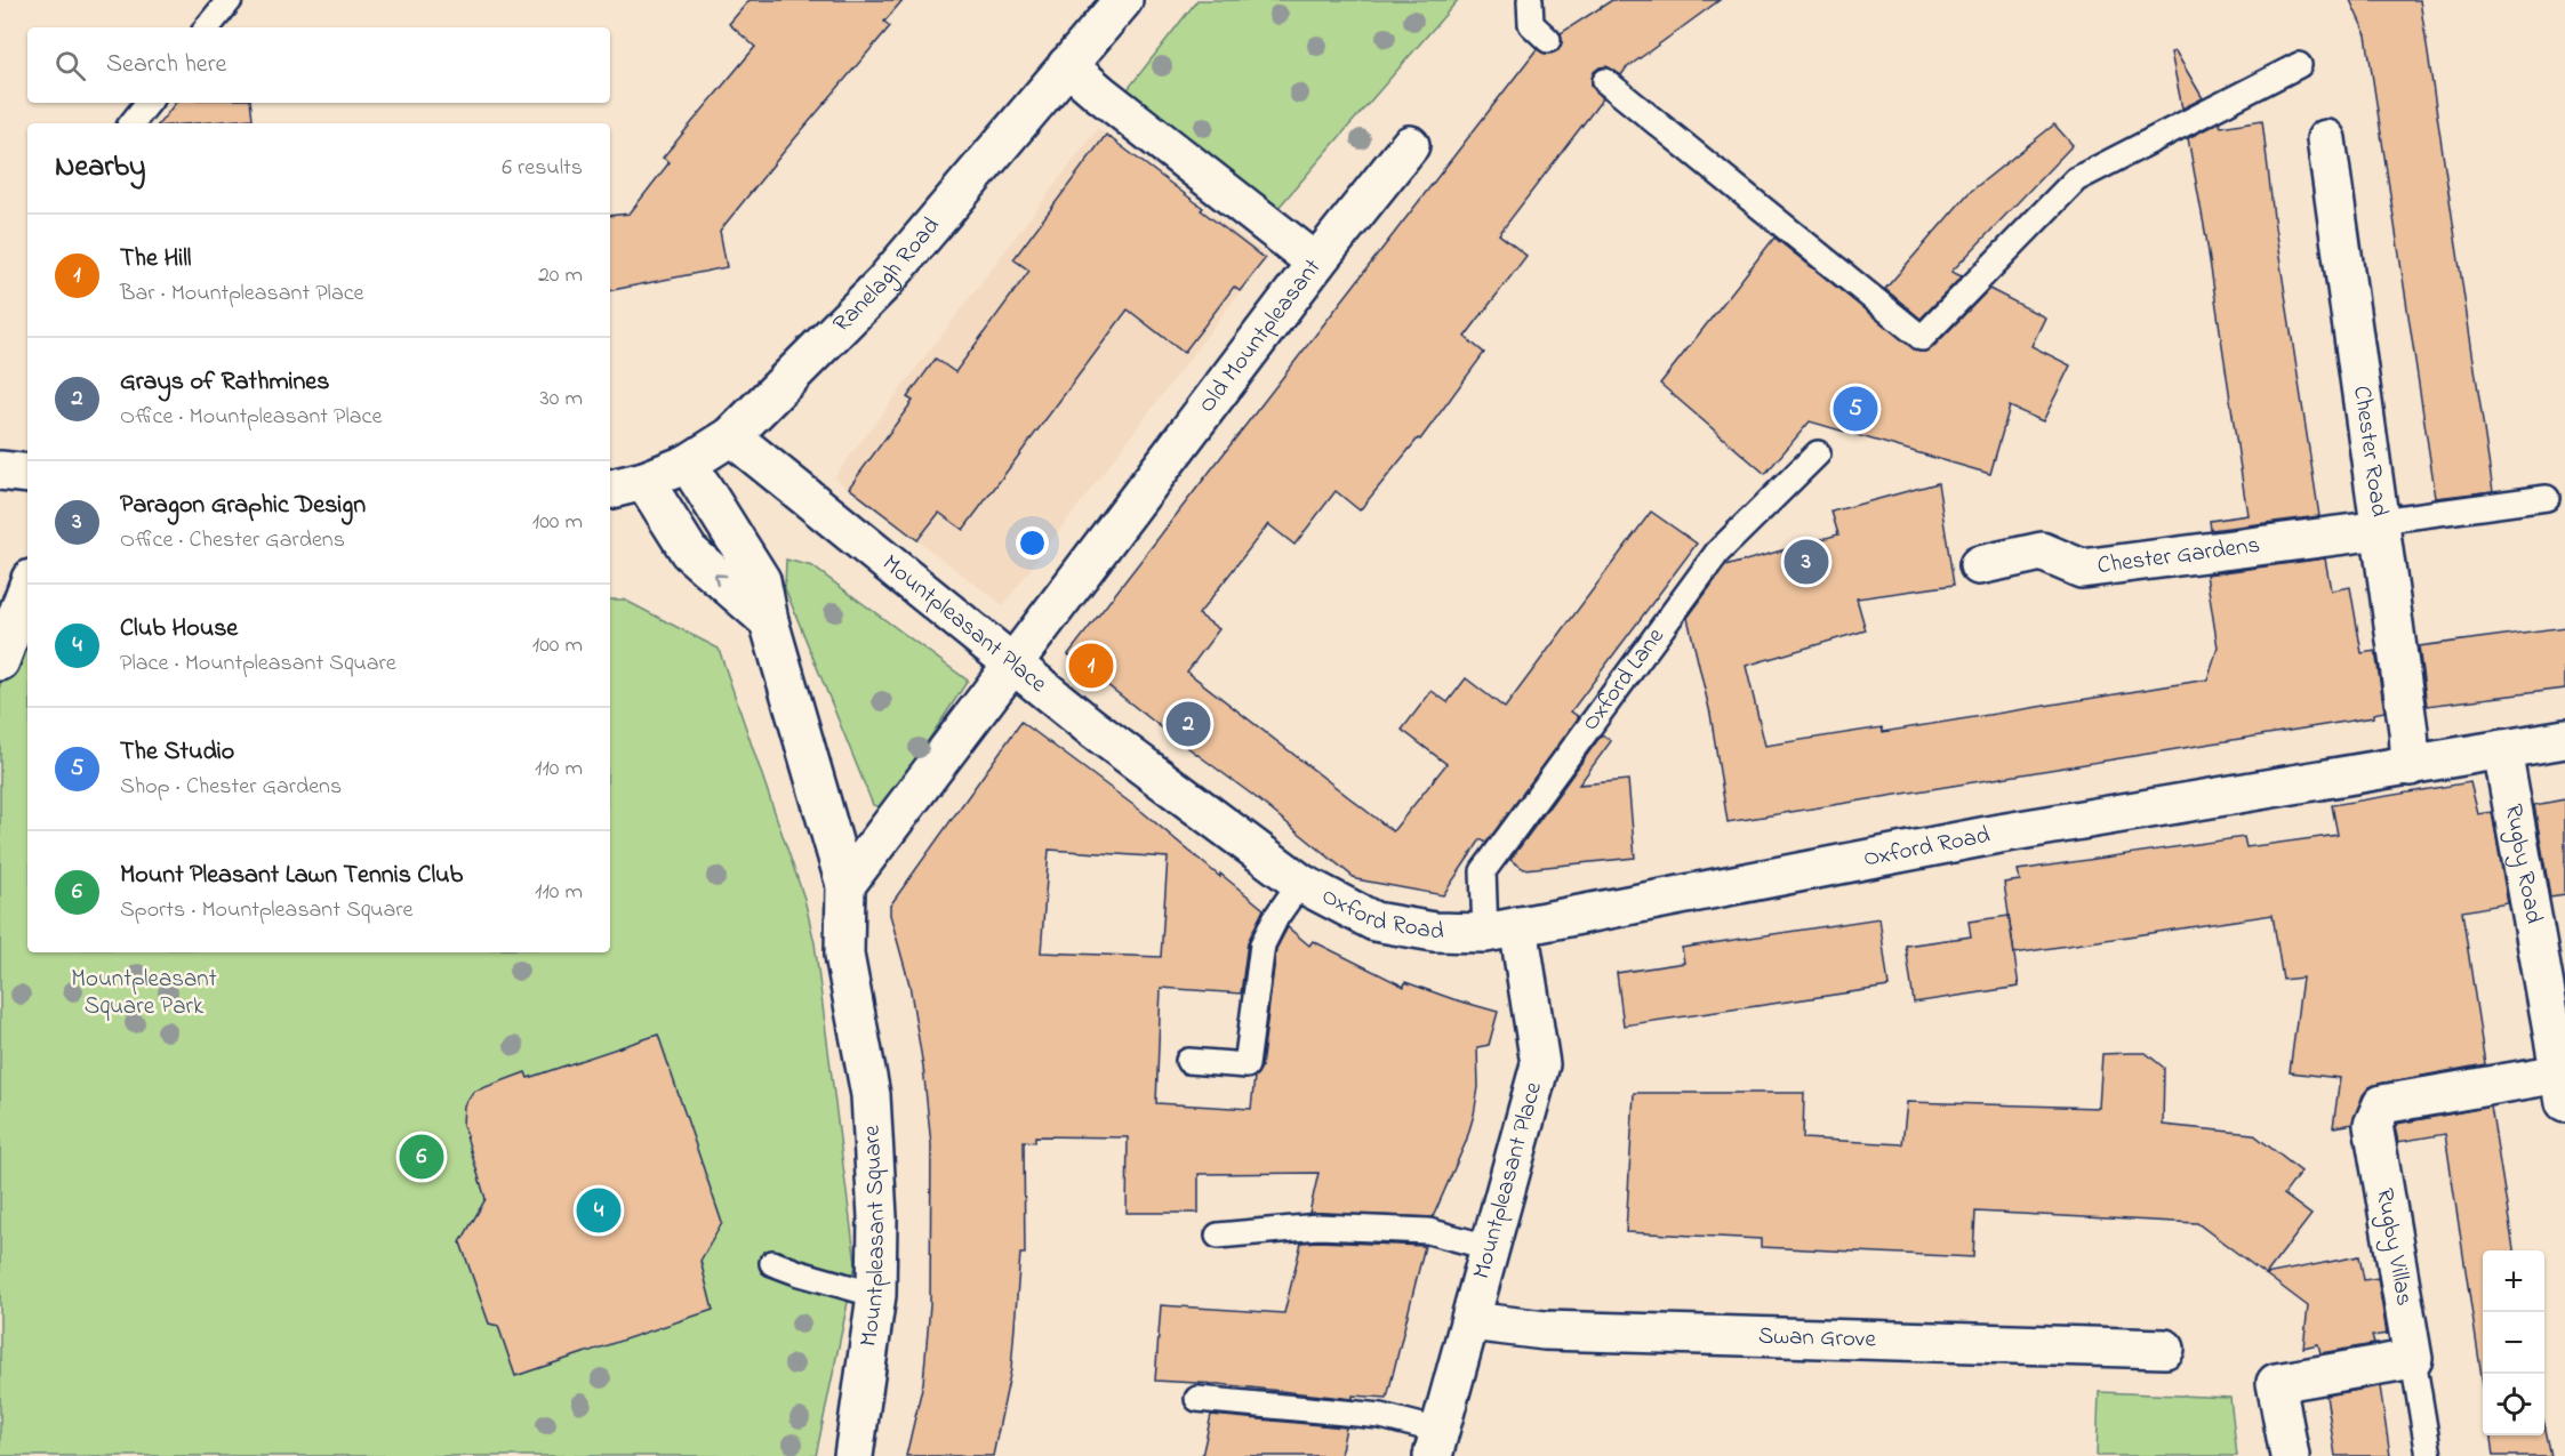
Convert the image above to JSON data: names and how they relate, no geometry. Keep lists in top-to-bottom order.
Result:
{
  "streets": {
    "street": [
      "Ranelagh Road",
      "Old Mountpleasant",
      "Chester Road",
      "Chester Gardens",
      "Mountpleasant Place",
      "Oxford Road",
      "Rugby Road",
      "Mountpleasant Square",
      "Rugby Villas",
      "Swan Grove"
    ],
    "lane": ["Oxford Lane"]
  },
  "crossings": [
    ["Ranelagh Road", "Old Mountpleasant"],
    ["Ranelagh Road", "Mountpleasant Place"],
    ["Old Mountpleasant", "Mountpleasant Place"],
    ["Chester Road", "Chester Gardens"],
    ["Chester Road", "Oxford Road"],
    ["Mountpleasant Place", "Oxford Lane"],
    ["Mountpleasant Place", "Oxford Road"],
    ["Mountpleasant Place", "Swan Grove"],
    ["Oxford Lane", "Oxford Road"],
    ["Oxford Road", "Rugby Road"],
    ["Rugby Road", "Rugby Villas"]
  ],
  "parks": ["Mountpleasant Square Park"],
  "page": {
    "search": "Search here",
    "heading": ["Nearby", "6 results"],
    "list": [
      {
        "mark": "1",
        "name": "The Hill",
        "note": "Bar · Mountpleasant Place",
        "value": "20 m"
      },
      {
        "mark": "2",
        "name": "Grays of Rathmines",
        "note": "Office · Mountpleasant Place",
        "value": "30 m"
      },
      {
        "mark": "3",
        "name": "Paragon Graphic Design",
        "note": "Office · Chester Gardens",
        "value": "100 m"
      },
      {
        "mark": "4",
        "name": "Club House",
        "note": "Place · Mountpleasant Square",
        "value": "100 m"
      },
      {
        "mark": "5",
        "name": "The Studio",
        "note": "Shop · Chester Gardens",
        "value": "110 m"
      },
      {
        "mark": "6",
        "name": "Mount Pleasant Lawn Tennis Club",
        "note": "Sports · Mountpleasant Square",
        "value": "110 m"
      }
    ],
    "pins": [
      "5",
      "3",
      "1",
      "2",
      "6",
      "4"
    ],
    "map_buttons": ["+", "−"]
  }
}
